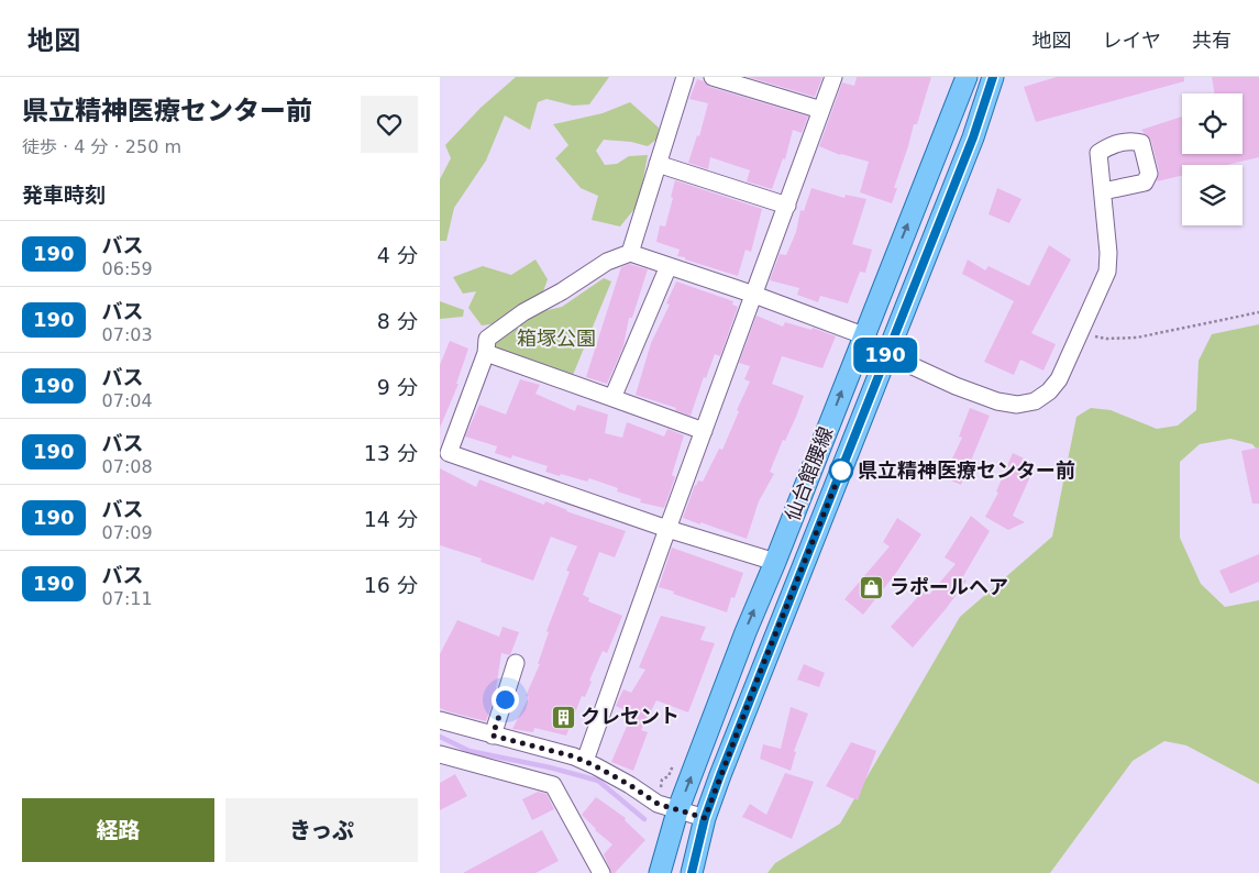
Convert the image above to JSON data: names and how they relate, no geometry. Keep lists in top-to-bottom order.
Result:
{
  "streets": {
    "main road": ["仙台館腰線"]
  },
  "parks": ["箱塚公園"],
  "places": {
    "other": ["県立精神医療センター前"],
    "shop": ["ラポールヘア"],
    "building": ["クレセント"]
  },
  "lines": ["bus line 190"],
  "page": {
    "header": "地図",
    "nav": ["地図", "レイヤ", "共有"],
    "heading": [
      ["県立精神医療センター前", "徒歩 · 4 分 · 250 m"],
      "発車時刻"
    ],
    "on_map": "190",
    "list": [
      {
        "mark": "190",
        "name": "バス",
        "note": "06:59",
        "value": "4 分"
      },
      {
        "mark": "190",
        "name": "バス",
        "note": "07:03",
        "value": "8 分"
      },
      {
        "mark": "190",
        "name": "バス",
        "note": "07:04",
        "value": "9 分"
      },
      {
        "mark": "190",
        "name": "バス",
        "note": "07:08",
        "value": "13 分"
      },
      {
        "mark": "190",
        "name": "バス",
        "note": "07:09",
        "value": "14 分"
      },
      {
        "mark": "190",
        "name": "バス",
        "note": "07:11",
        "value": "16 分"
      }
    ],
    "buttons": ["経路", "きっぷ"]
  }
}
